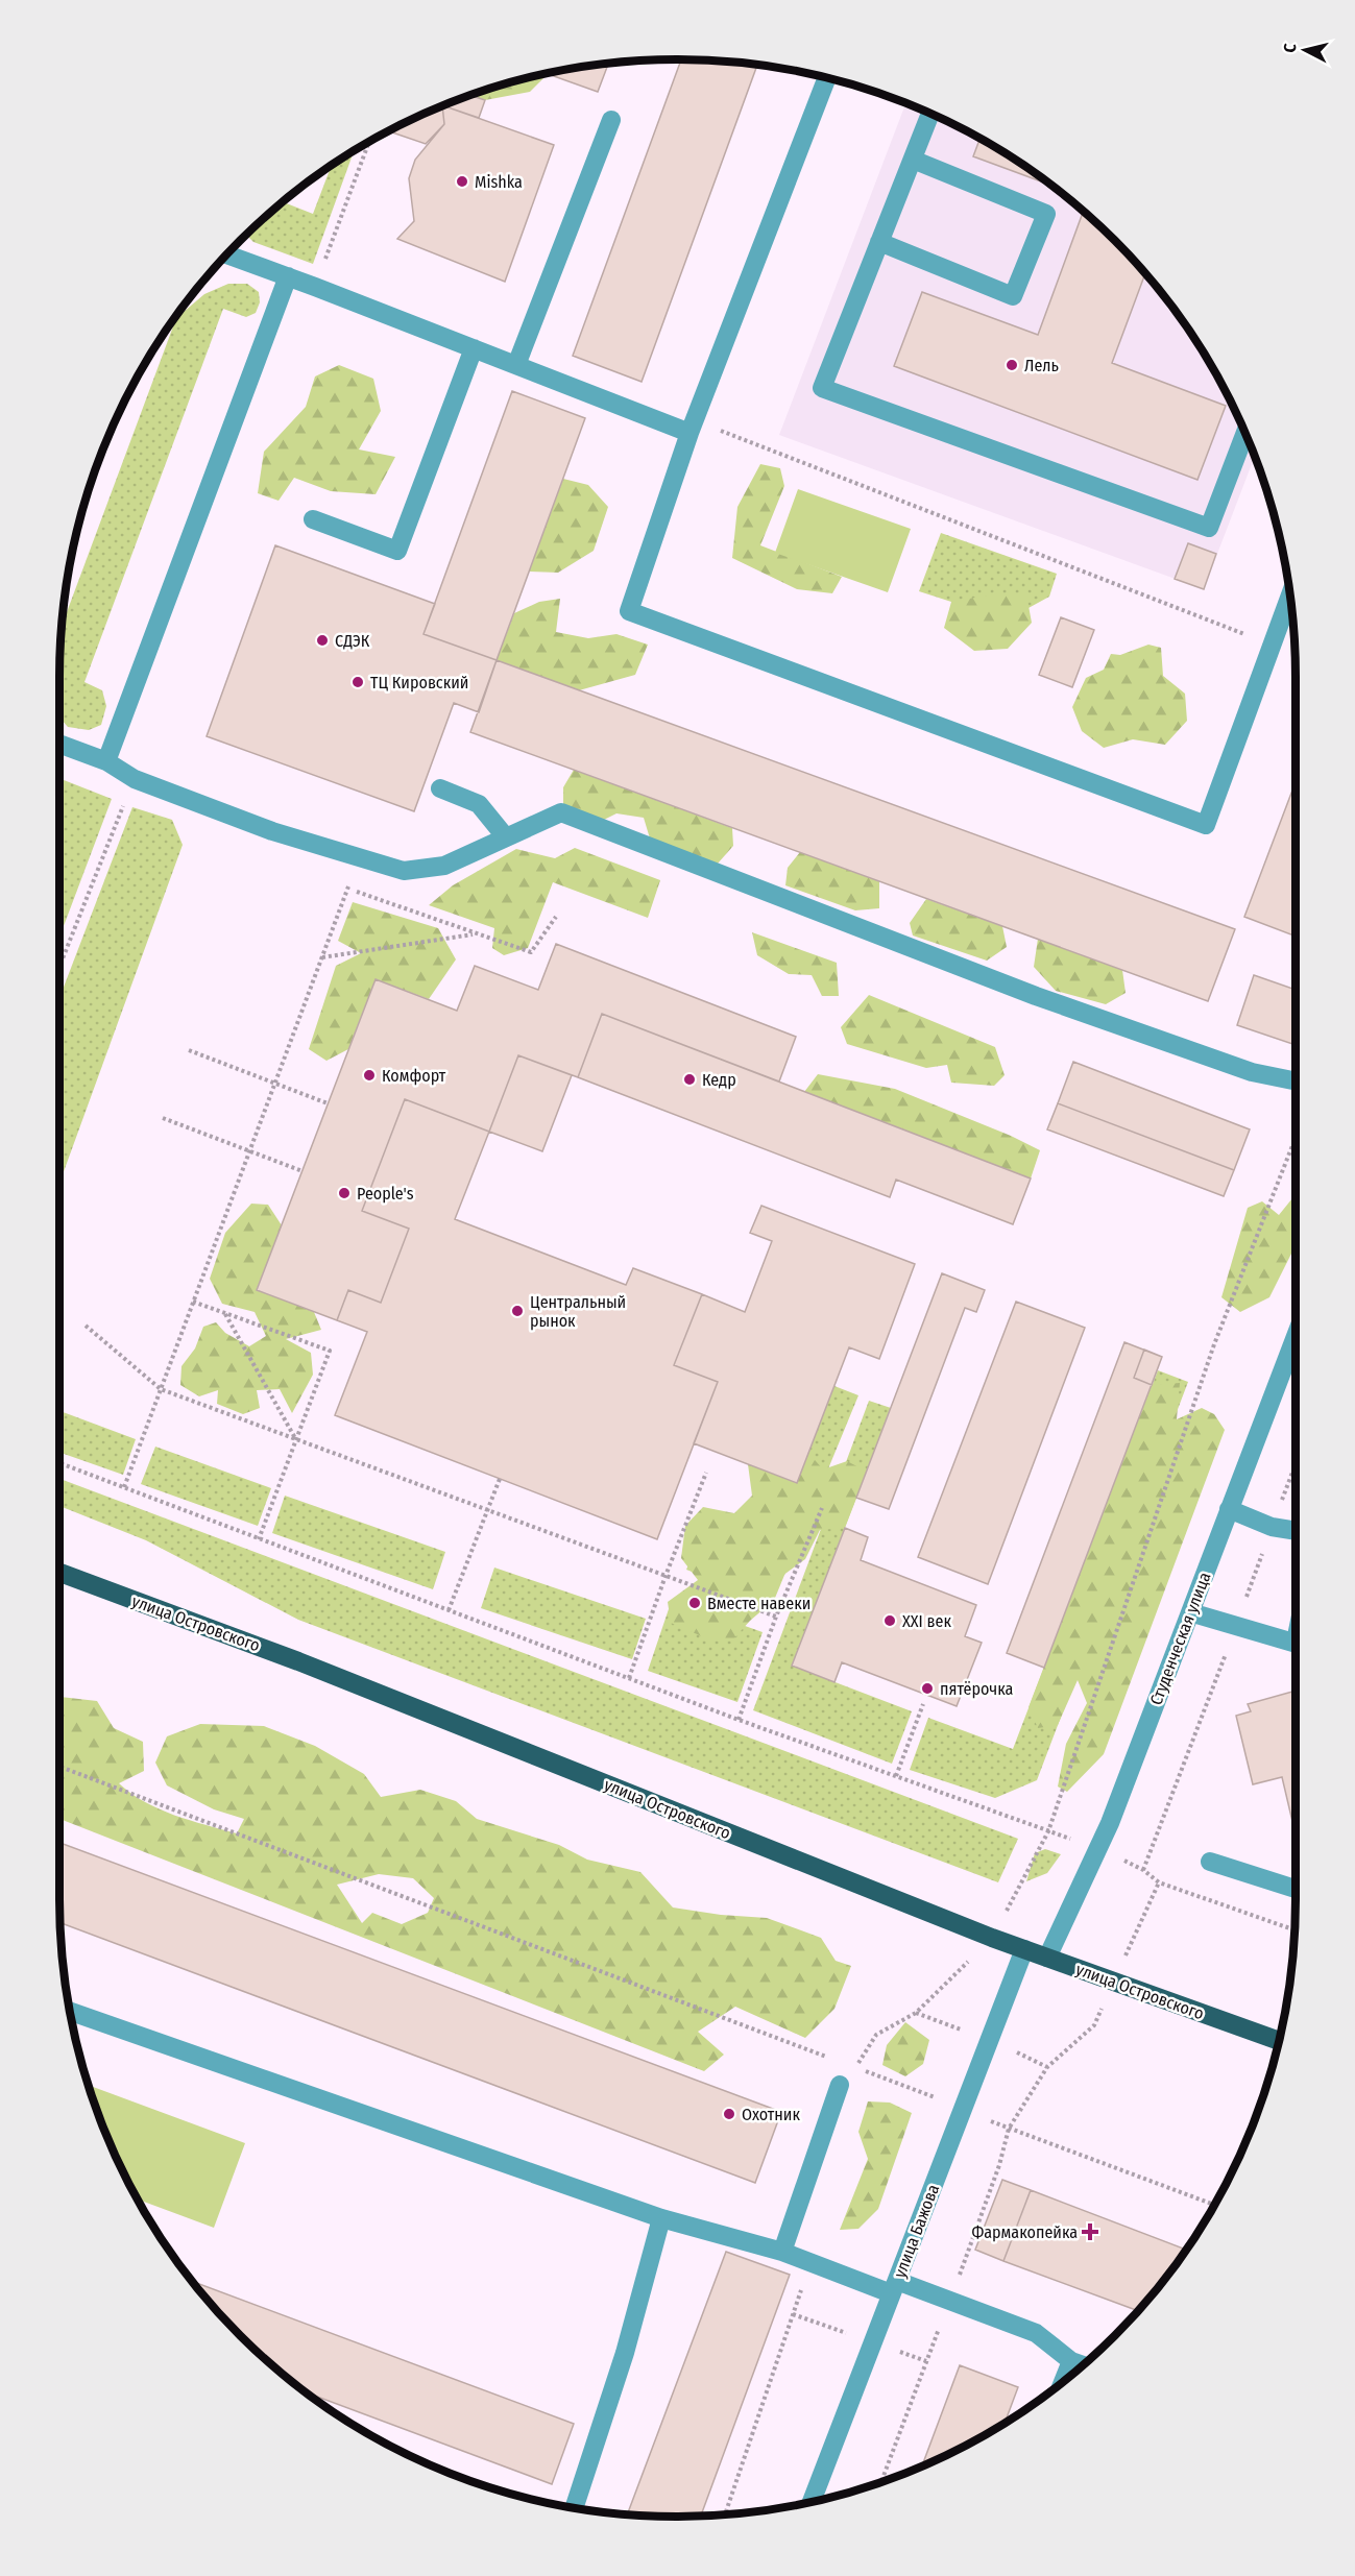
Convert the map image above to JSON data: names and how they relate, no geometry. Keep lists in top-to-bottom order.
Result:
{
  "streets": {
    "main road": ["улица Островского"],
    "street": ["Студенческая улица", "улица Бажова"]
  },
  "crossings": [
    ["улица Островского", "Студенческая улица"],
    ["улица Островского", "улица Бажова"]
  ],
  "places": {
    "other": [
      "Mishka",
      "Лель",
      "СДЭК",
      "ТЦ Кировский",
      "Комфорт",
      "Кедр",
      "People's",
      "Центральный рынок",
      "Вместе навеки",
      "XXI век",
      "пятёрочка",
      "Охотник"
    ],
    "health": ["Фармакопейка"]
  },
  "north": "left"
}
